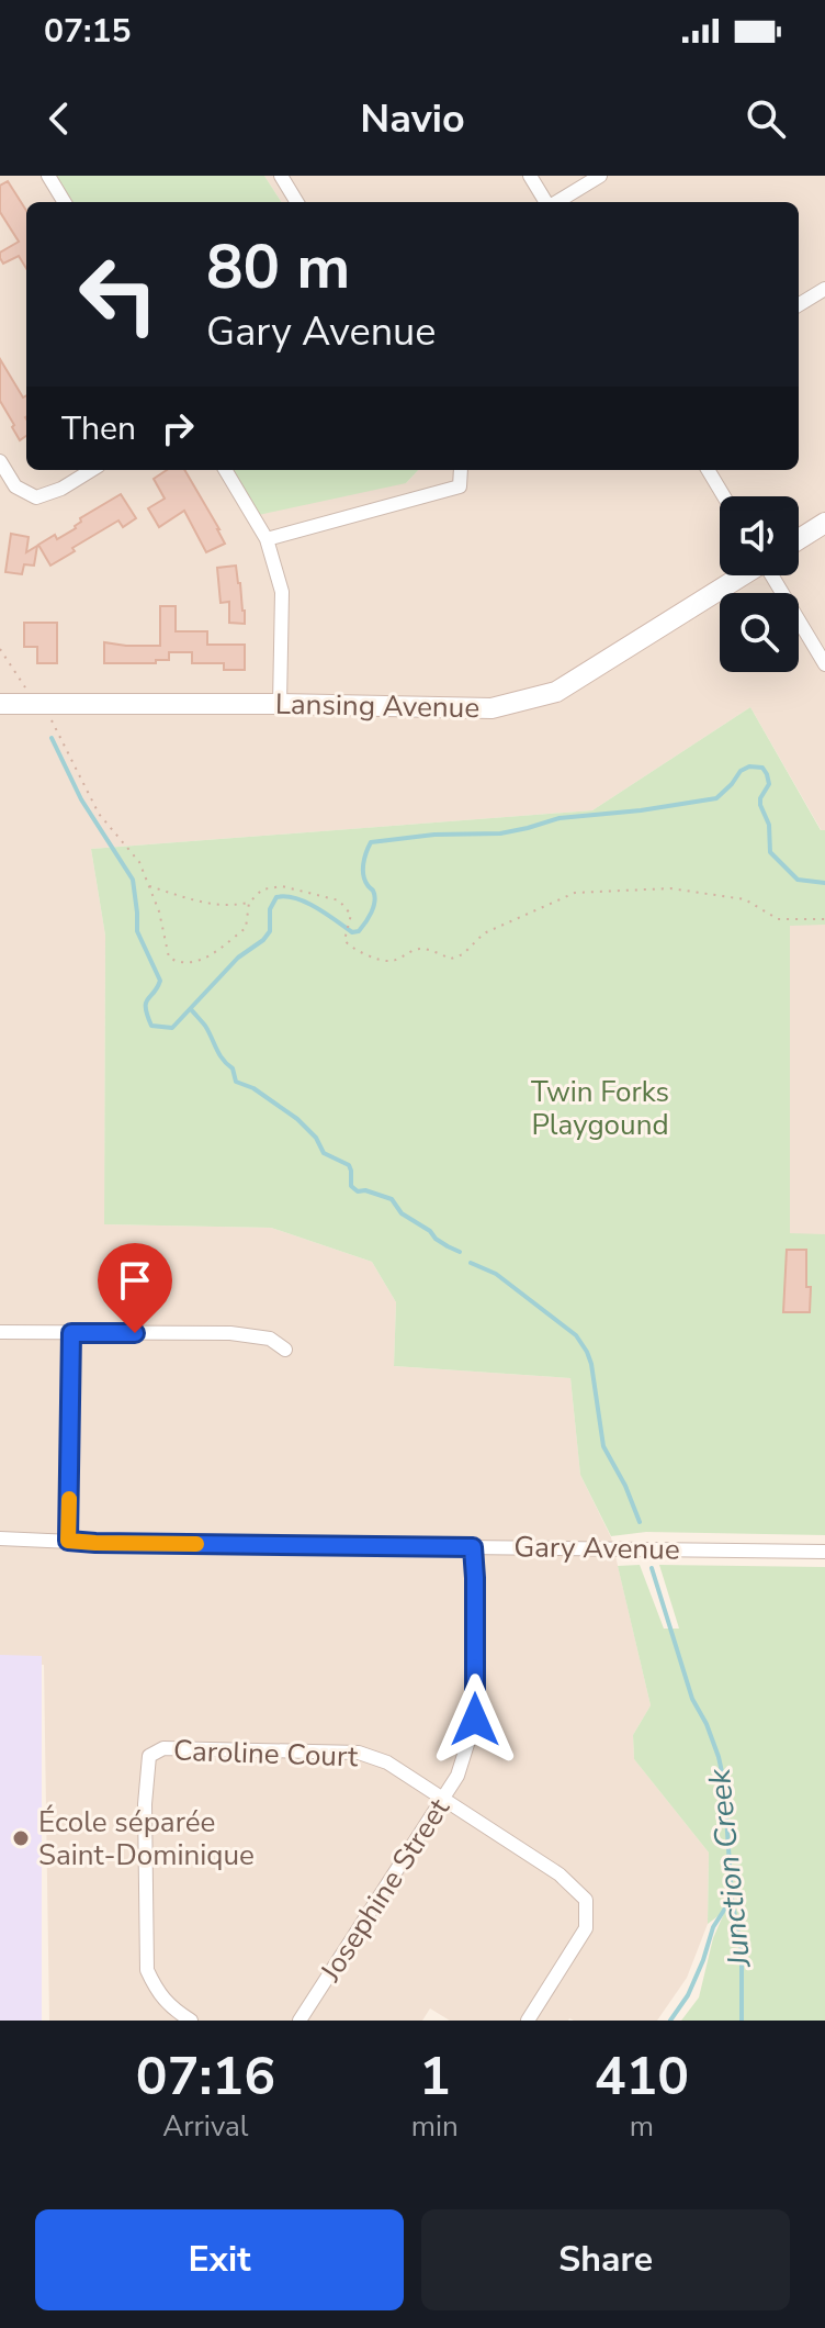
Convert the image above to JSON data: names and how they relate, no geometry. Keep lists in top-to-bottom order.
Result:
{
  "streets": {
    "street": [
      "Lansing Avenue",
      "Gary Avenue",
      "Caroline Court",
      "Josephine Street"
    ]
  },
  "crossings": [
    ["Gary Avenue", "Josephine Street"],
    ["Caroline Court", "Josephine Street"]
  ],
  "water": ["Junction Creek"],
  "parks": ["Twin Forks Playgound"],
  "places": ["École séparée Saint-Dominique"],
  "page": {
    "status": "07:15",
    "header": "Navio",
    "turn": ["80 m", "Gary Avenue"],
    "then": "Then",
    "eta": [
      "07:16",
      "Arrival",
      "1",
      "min",
      "410",
      "m"
    ],
    "buttons": ["Exit", "Share"]
  }
}
